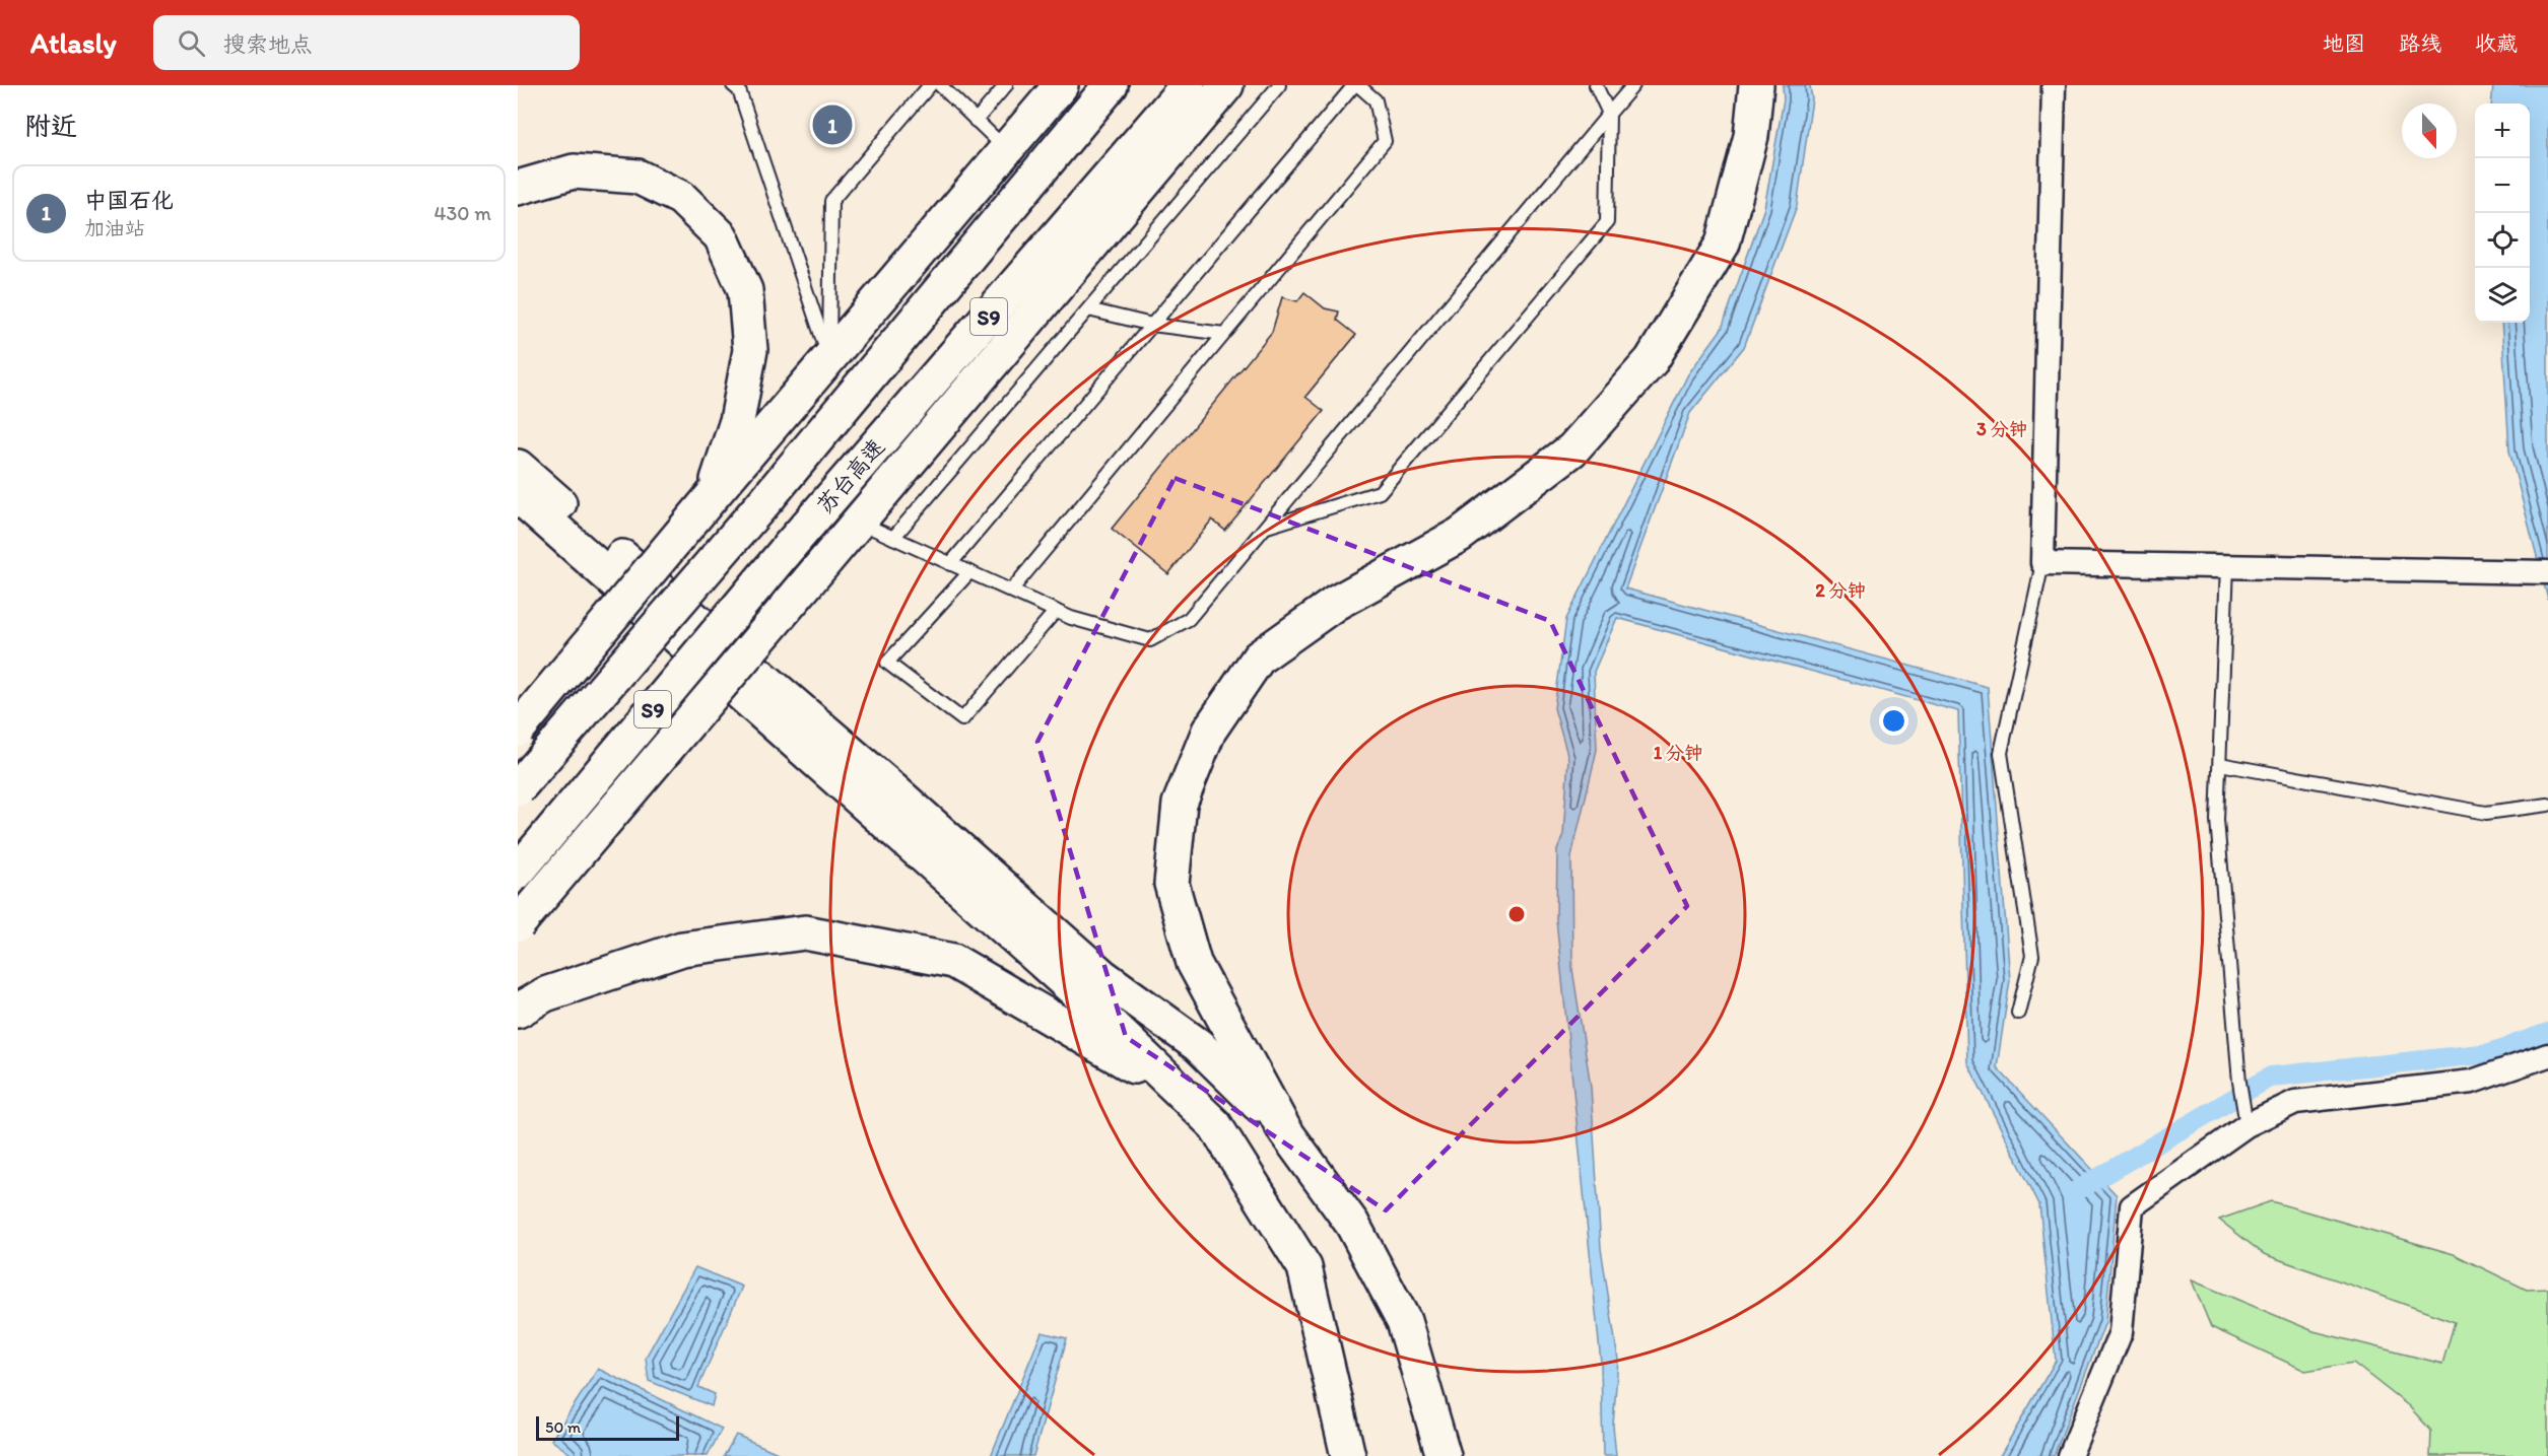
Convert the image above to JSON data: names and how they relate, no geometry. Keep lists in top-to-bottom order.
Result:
{
  "streets": {
    "highway": ["S9", "苏台高速"]
  },
  "scale_bar": "50 m",
  "north": "bottom",
  "page": {
    "header": "Atlasly",
    "search": "搜索地点",
    "nav": ["地图", "路线", "收藏"],
    "heading": "附近",
    "pins": "1",
    "map_buttons": ["+", "−"],
    "list": [
      {
        "mark": "1",
        "name": "中国石化",
        "note": "加油站",
        "value": "430 m"
      }
    ],
    "scale": "50 m"
  },
  "rings": ["3 分钟", "2 分钟", "1 分钟"]
}
